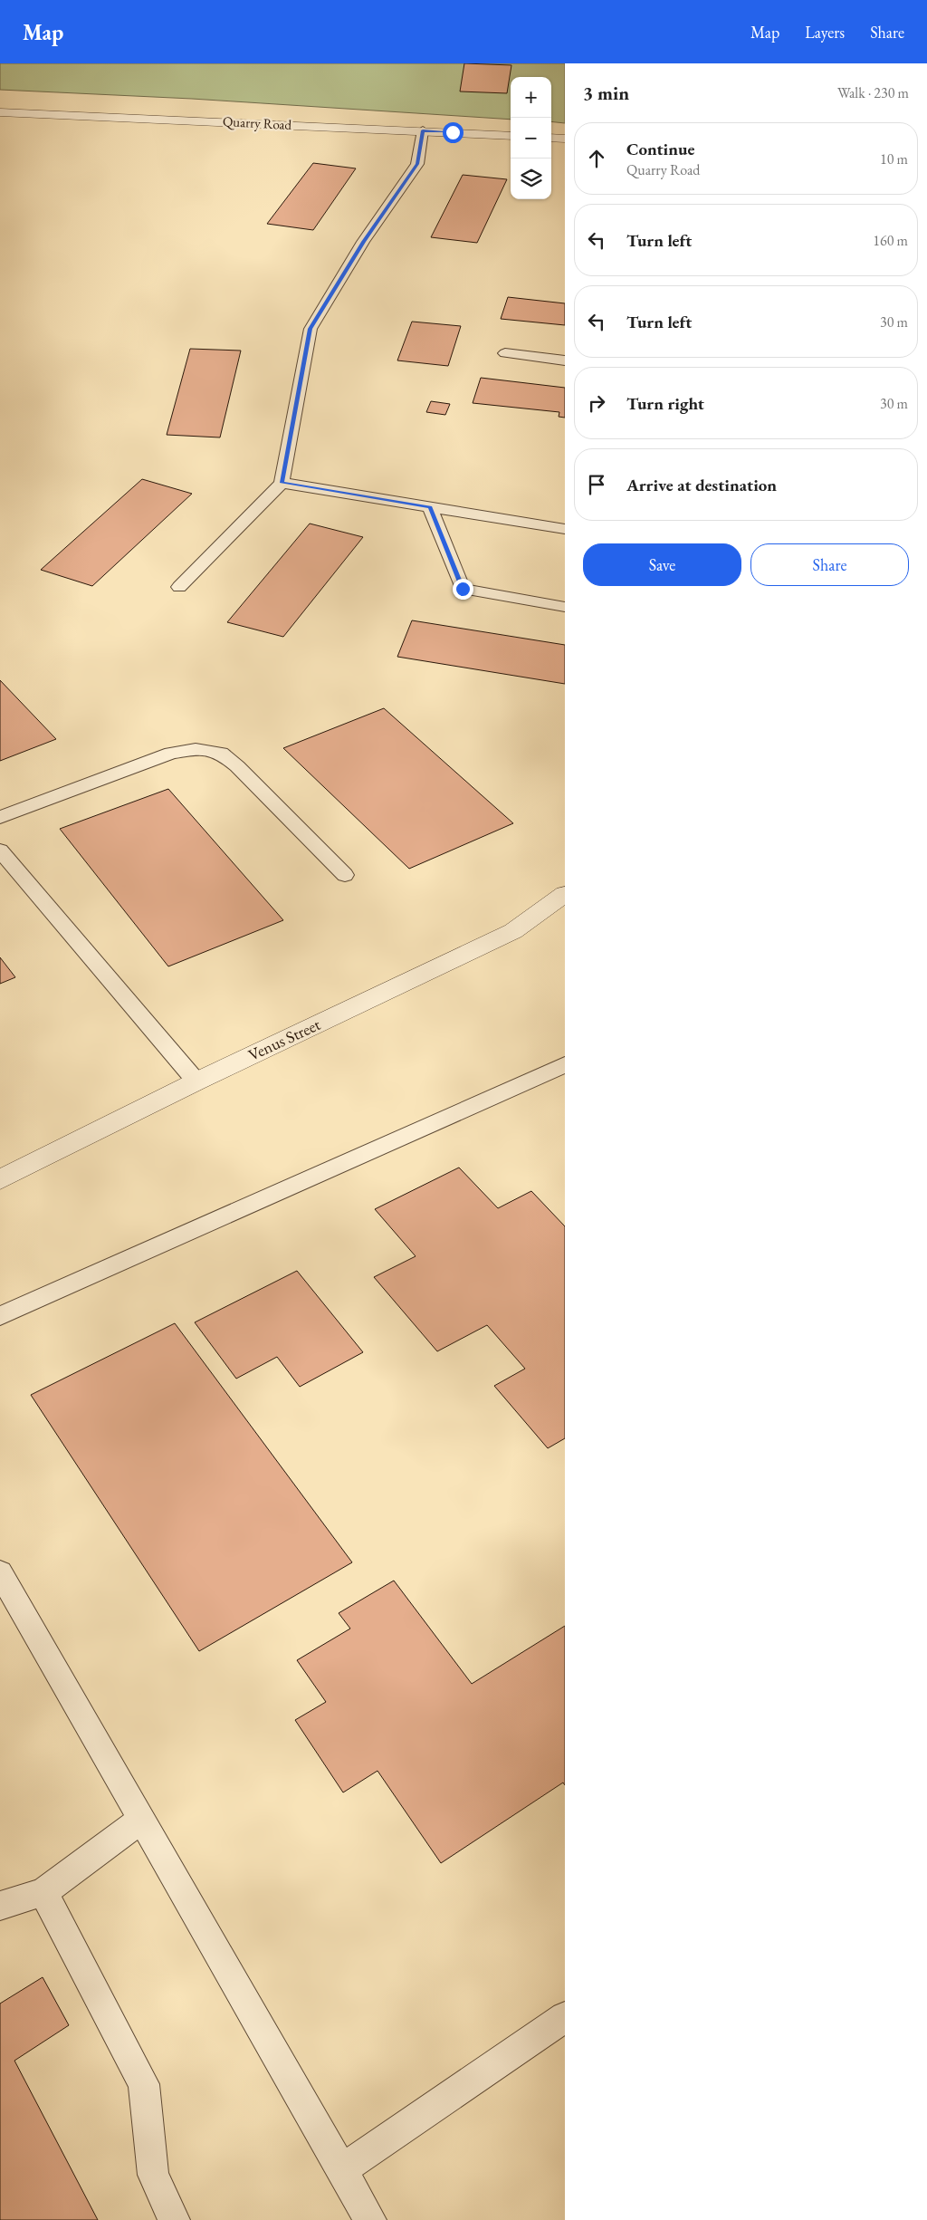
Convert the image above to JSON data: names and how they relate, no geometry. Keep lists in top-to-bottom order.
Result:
{
  "streets": {
    "street": ["Quarry Road", "Venus Street"]
  },
  "page": {
    "header": "Map",
    "nav": ["Map", "Layers", "Share"],
    "heading": ["3 min", "Walk · 230 m"],
    "map_buttons": ["+", "−"],
    "list": [
      ["Continue", "Quarry Road", "10 m"],
      ["Turn left", "160 m"],
      ["Turn left", "30 m"],
      ["Turn right", "30 m"],
      "Arrive at destination"
    ],
    "buttons": ["Save", "Share"]
  }
}
